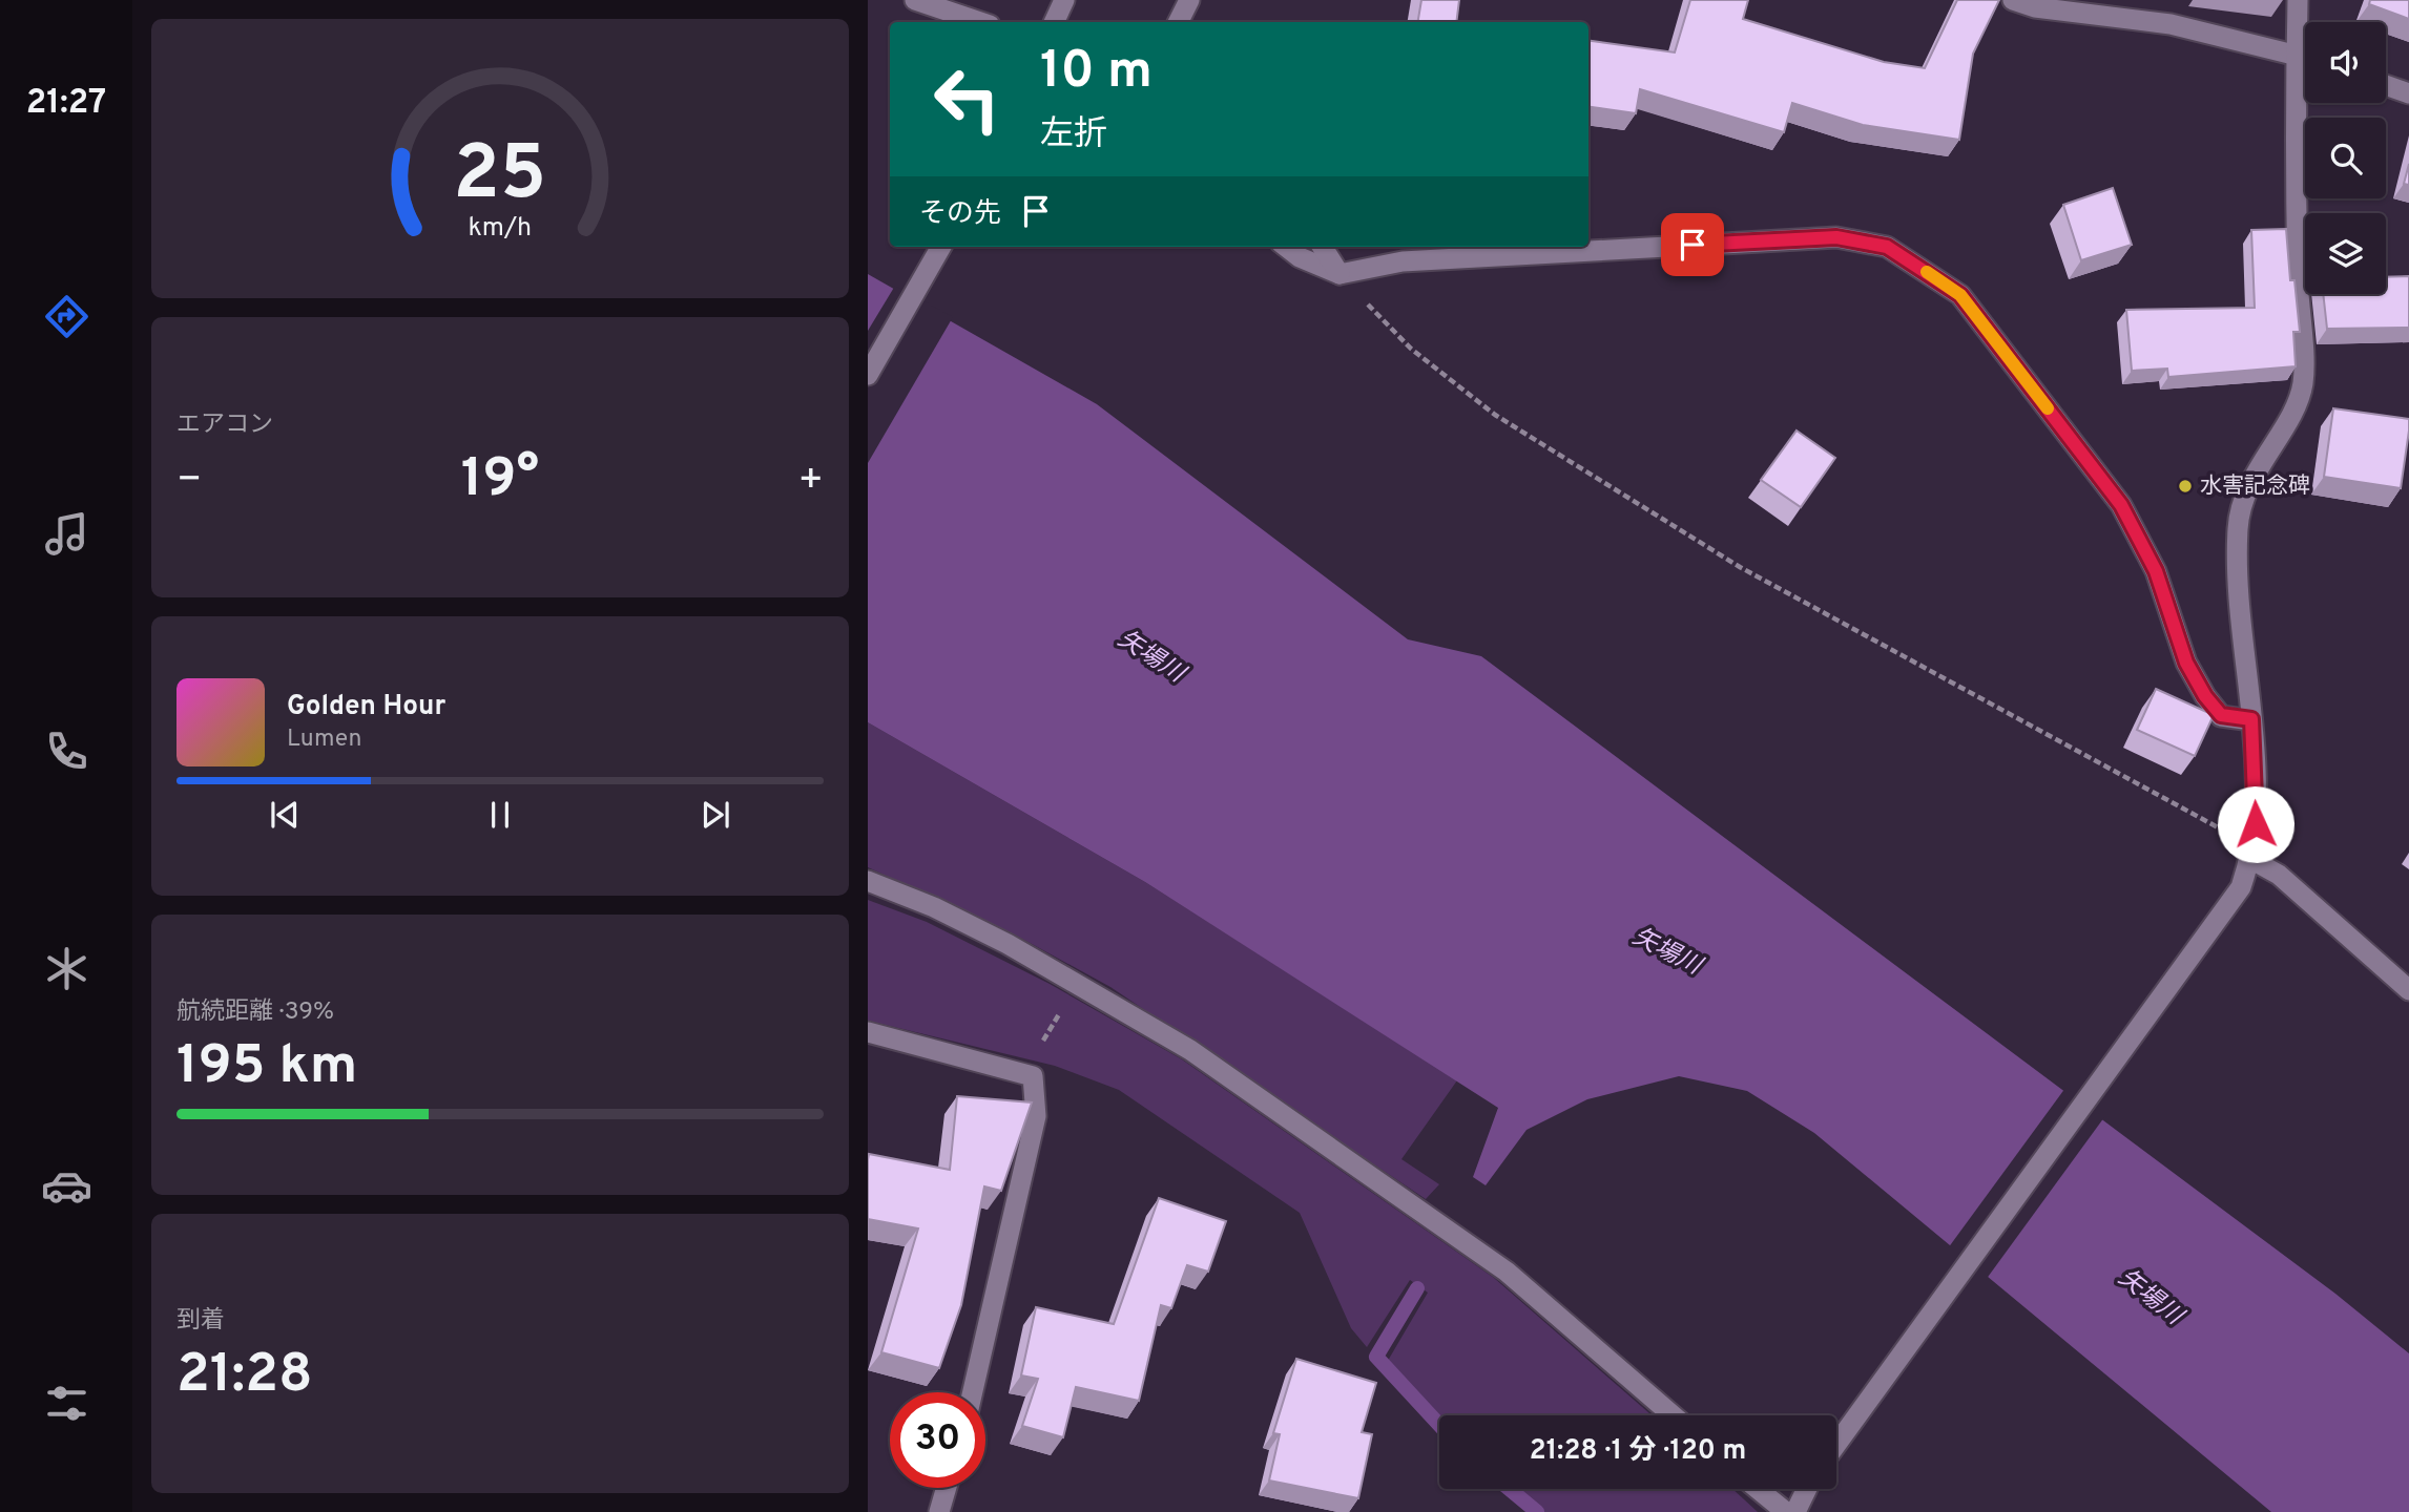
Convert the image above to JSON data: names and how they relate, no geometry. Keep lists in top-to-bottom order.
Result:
{
  "water": ["矢場川"],
  "places": ["水害記念碑"],
  "page": {
    "tabs": "21:27",
    "turn": ["10 m", "左折"],
    "then": "その先",
    "tile": [
      "エアコン",
      ["航続距離 · 39%", "195 km"],
      ["到着", "21:28"]
    ],
    "heat": ["−", "19°", "+"],
    "song": ["Golden Hour", "Lumen"],
    "limit": "30",
    "trip": "21:28 · 1 分 · 120 m",
    "gauge": ["25", "km/h"]
  }
}
